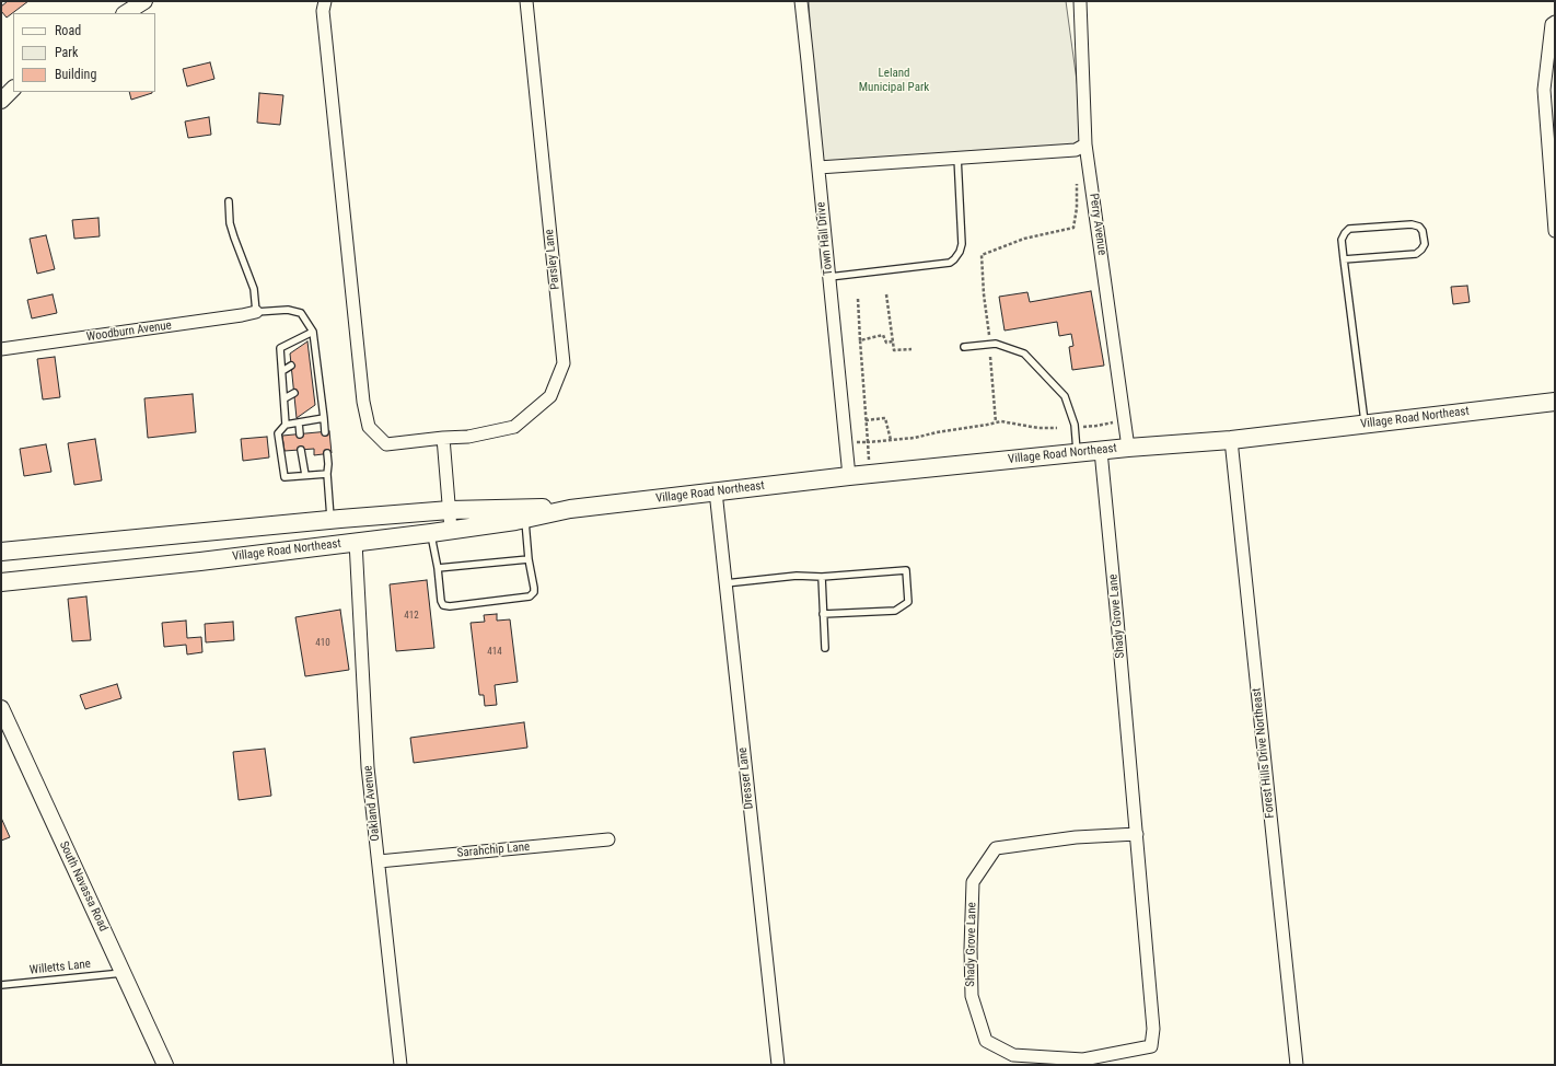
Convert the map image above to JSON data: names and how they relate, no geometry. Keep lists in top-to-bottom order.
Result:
{
  "streets": {
    "main road": ["Village Road Northeast"],
    "street": [
      "Perry Avenue",
      "Town Hall Drive",
      "Parsley Lane",
      "Woodburn Avenue",
      "Shady Grove Lane",
      "Forest Hills Drive Northeast",
      "Dresser Lane",
      "Oakland Avenue",
      "Sarahchip Lane",
      "South Navassa Road"
    ],
    "lane": ["Willetts Lane"]
  },
  "crossings": [
    ["Perry Avenue", "Village Road Northeast"],
    ["Town Hall Drive", "Village Road Northeast"],
    ["Village Road Northeast", "Shady Grove Lane"],
    ["Village Road Northeast", "Forest Hills Drive Northeast"],
    ["Village Road Northeast", "Dresser Lane"],
    ["Village Road Northeast", "Oakland Avenue"],
    ["Oakland Avenue", "Sarahchip Lane"],
    ["South Navassa Road", "Willetts Lane"]
  ],
  "parks": ["Leland Municipal Park"],
  "house_numbers": ["412", "410", "414"],
  "legend": ["Road", "Park", "Building"]
}
